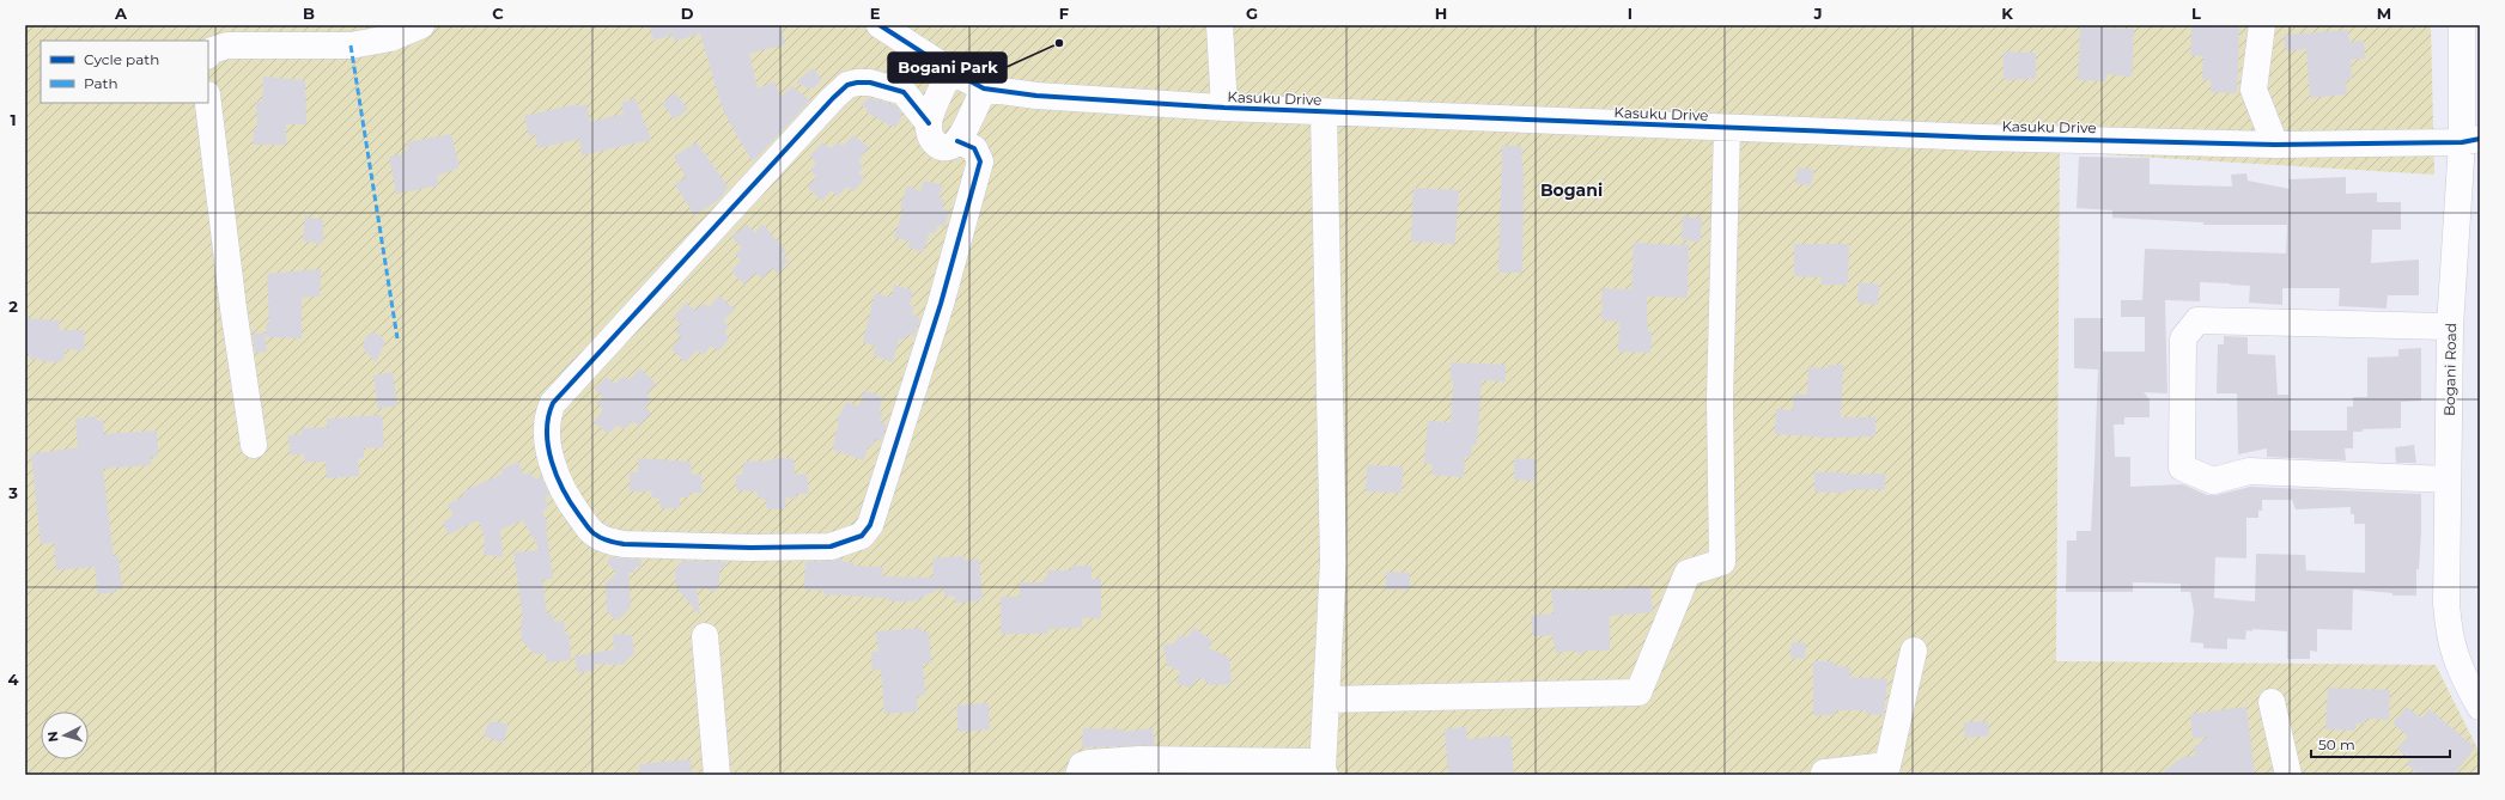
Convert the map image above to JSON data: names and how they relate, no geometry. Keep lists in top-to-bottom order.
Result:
{
  "streets": {
    "street": ["Kasuku Drive", "Bogani Road"]
  },
  "crossings": [
    ["Kasuku Drive", "Bogani Road"]
  ],
  "districts": ["Bogani"],
  "places": ["Bogani Park"],
  "legend": ["Cycle path", "Path"],
  "scale_bar": "50 m",
  "north": "left",
  "grid": {
    "columns": [
      "A",
      "B",
      "C",
      "D",
      "E",
      "F",
      "G",
      "H",
      "I",
      "J",
      "K",
      "L",
      "M"
    ],
    "rows": [
      "1",
      "2",
      "3",
      "4"
    ]
  }
}
